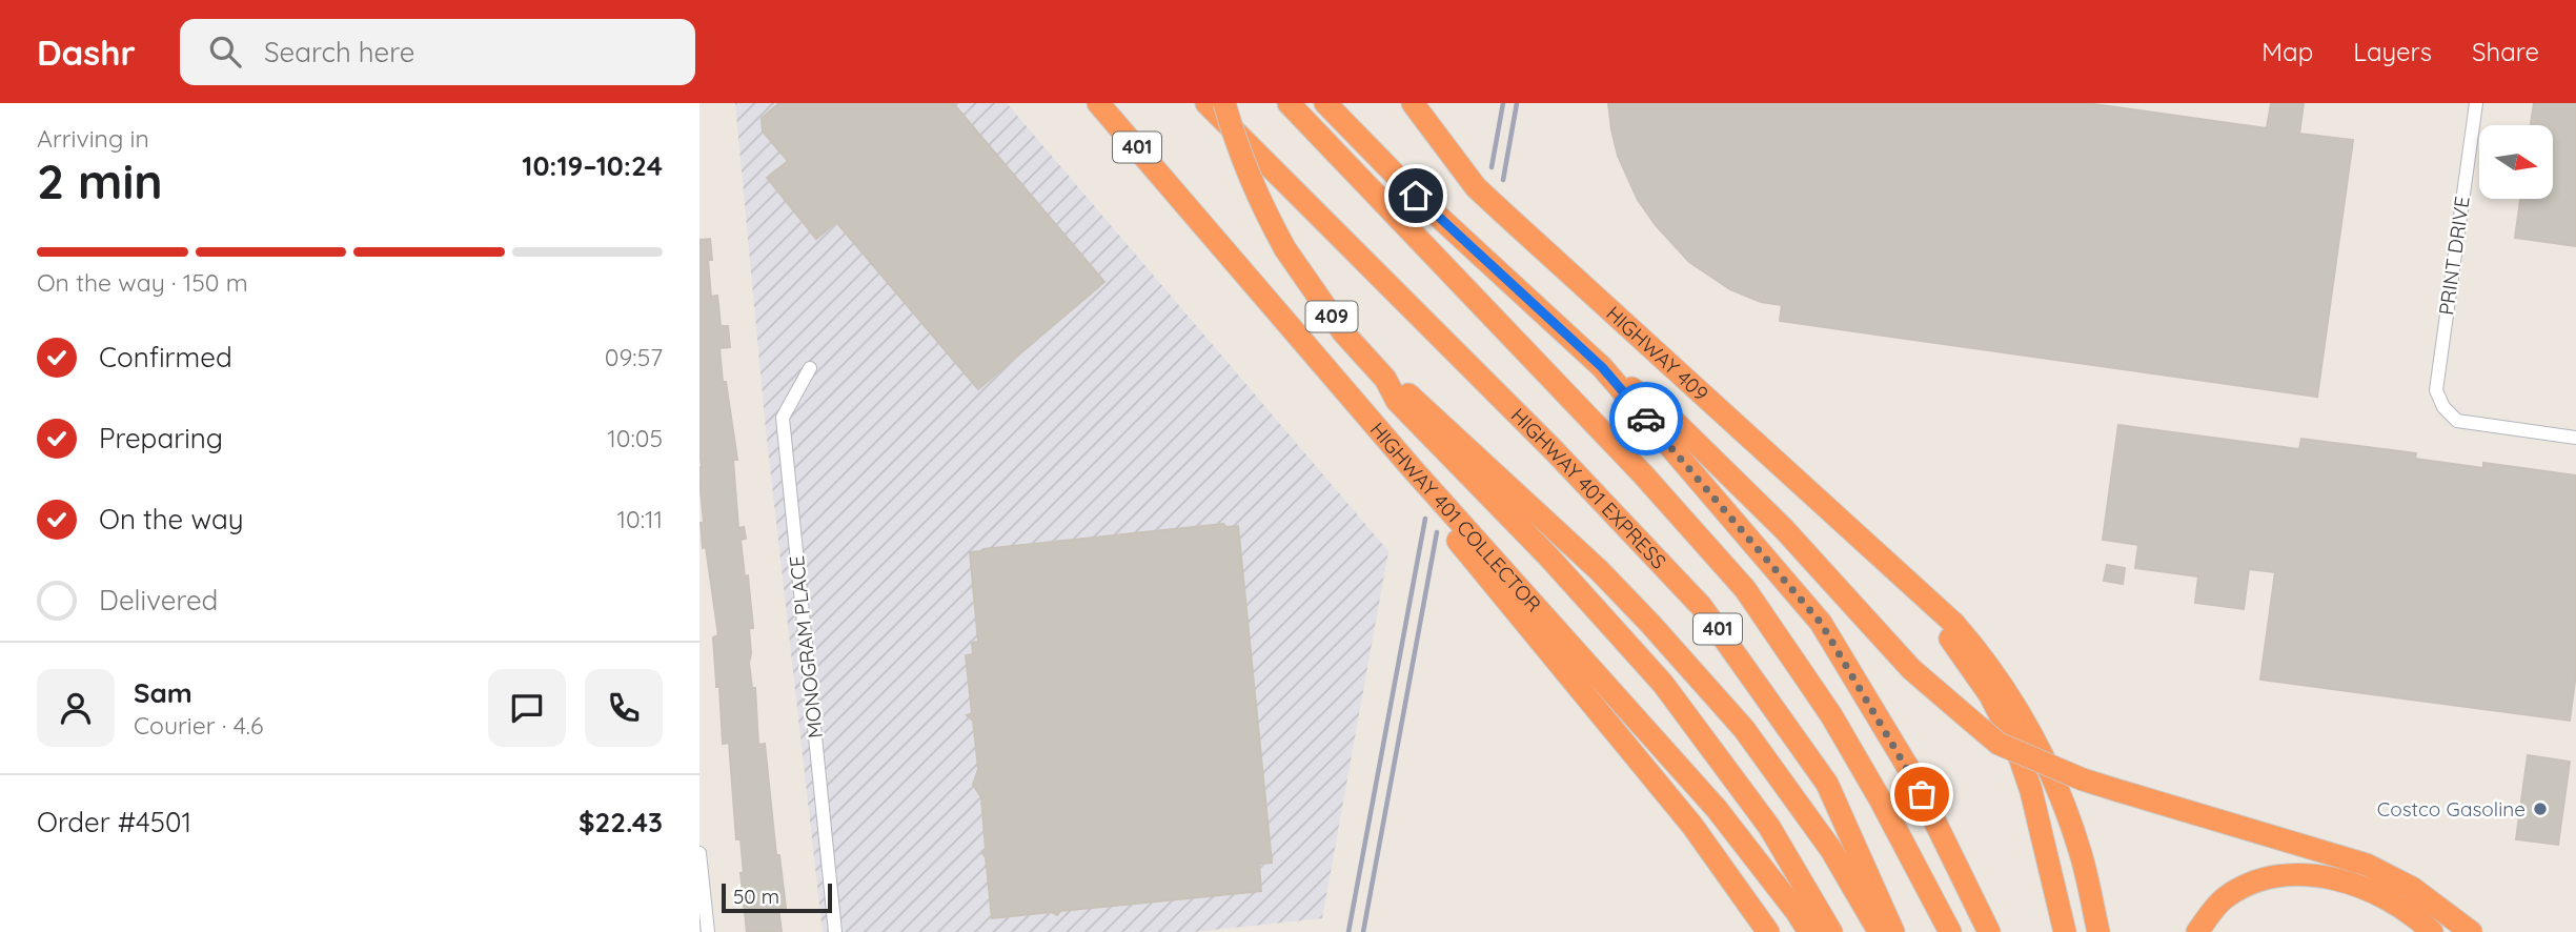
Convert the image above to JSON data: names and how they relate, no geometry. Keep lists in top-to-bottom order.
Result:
{
  "streets": {
    "highway": [
      "401",
      "409",
      "HIGHWAY 409",
      "HIGHWAY 401 EXPRESS",
      "HIGHWAY 401 COLLECTOR"
    ],
    "street": ["PRINT DRIVE", "MONOGRAM PLACE"]
  },
  "places": ["Costco Gasoline"],
  "scale_bar": "50 m",
  "north": "right",
  "page": {
    "header": "Dashr",
    "search": "Search here",
    "nav": ["Map", "Layers", "Share"],
    "heading": ["2 min", "Arriving in", "10:19–10:24"],
    "panel": [
      "Sam",
      "Courier · 4.6",
      "Order #4501",
      "$22.43"
    ],
    "bar": "On the way · 150 m",
    "list": [
      ["Confirmed", "09:57"],
      ["Preparing", "10:05"],
      ["On the way", "10:11"],
      "Delivered"
    ],
    "scale": "50 m"
  }
}
